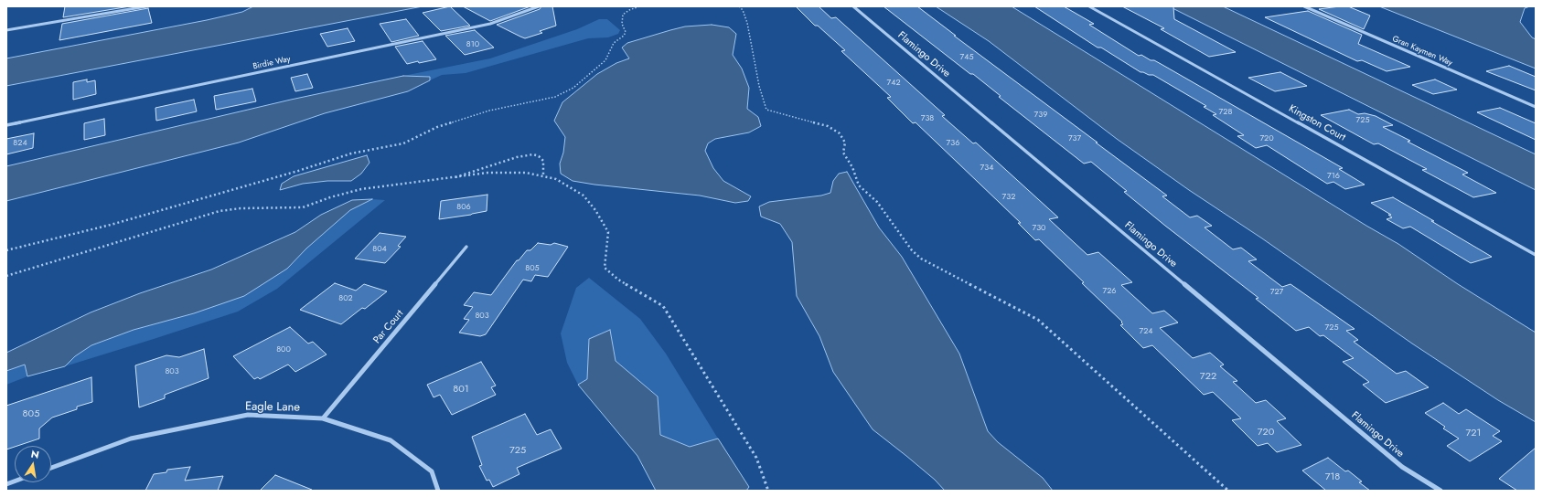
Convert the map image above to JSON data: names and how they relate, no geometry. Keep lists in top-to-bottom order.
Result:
{
  "streets": {
    "street": [
      "Gran Kaymen Way",
      "Flamingo Drive",
      "Birdie Way",
      "Kingston Court",
      "Par Court",
      "Eagle Lane"
    ]
  },
  "crossings": [
    ["Par Court", "Eagle Lane"]
  ],
  "house_numbers": [
    "810",
    "745",
    "742",
    "728",
    "739",
    "738",
    "725",
    "737",
    "720",
    "824",
    "736",
    "734",
    "716",
    "732",
    "806",
    "730",
    "804",
    "805",
    "726",
    "727",
    "802",
    "803",
    "725",
    "724",
    "800",
    "803",
    "722",
    "801",
    "805",
    "720",
    "721",
    "725",
    "718"
  ],
  "north": "top"
}
